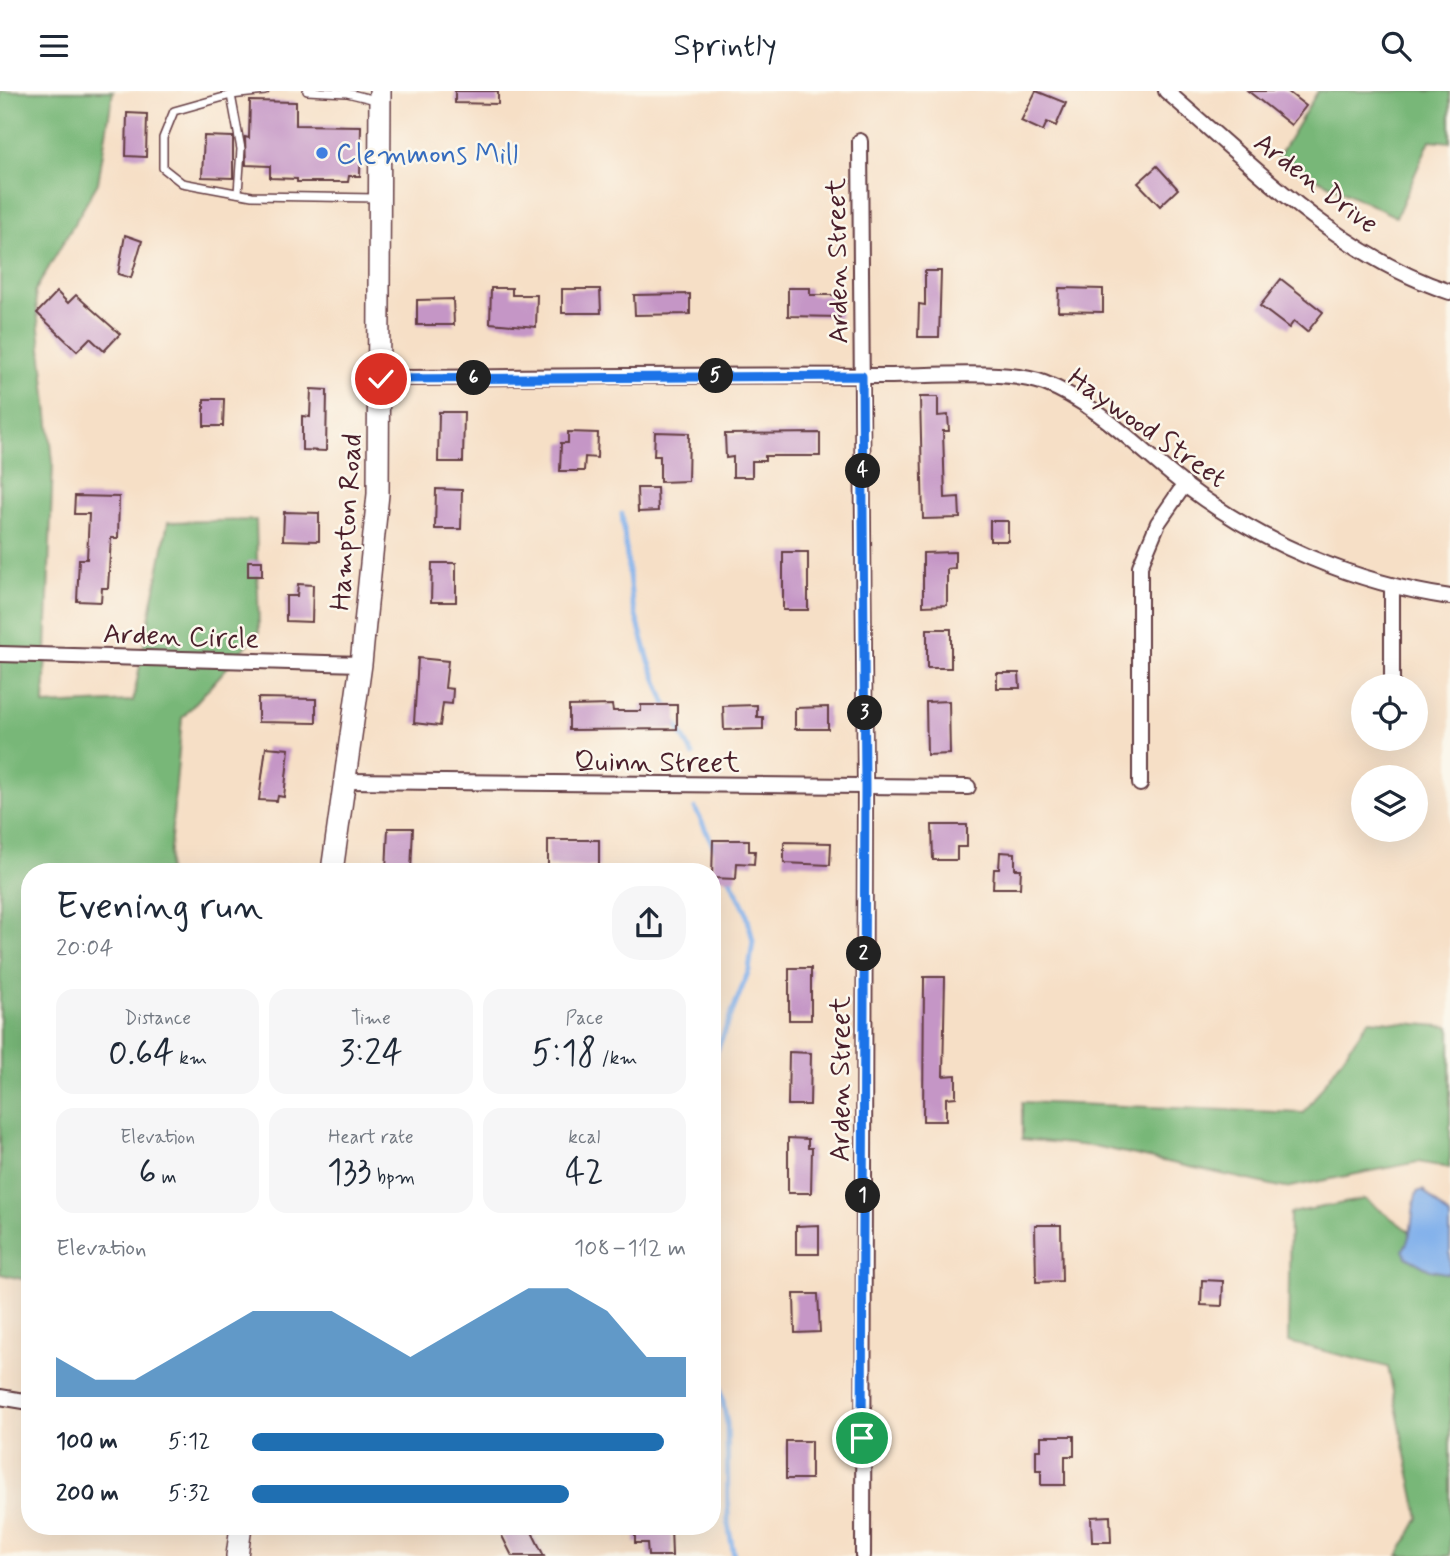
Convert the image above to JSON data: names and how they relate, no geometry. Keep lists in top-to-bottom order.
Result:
{
  "streets": {
    "main road": ["Hampton Road"],
    "street": [
      "Arden Drive",
      "Arden Street",
      "Haywood Street",
      "Arden Circle",
      "Quinn Street"
    ]
  },
  "crossings": [
    ["Arden Street", "Haywood Street"],
    ["Arden Street", "Quinn Street"],
    ["Haywood Street", "Hampton Road"],
    ["Hampton Road", "Arden Circle"],
    ["Hampton Road", "Quinn Street"]
  ],
  "places": ["Clemmons Mill"],
  "page": {
    "header": "Sprintly",
    "pins": [
      "5",
      "6",
      "4",
      "3",
      "2",
      "1"
    ],
    "heading": ["Evening run", "20:04"],
    "stats": [
      ["Distance", "0.64 km"],
      ["Time", "3:24"],
      ["Pace", "5:18 /km"],
      ["Elevation", "6 m"],
      ["Heart rate", "133 bpm"],
      ["kcal", "42"]
    ],
    "chart": ["Elevation", "108–112 m"],
    "list": [
      {
        "name": "100 m",
        "note": "5:12"
      },
      {
        "name": "200 m",
        "note": "5:32"
      }
    ]
  }
}
